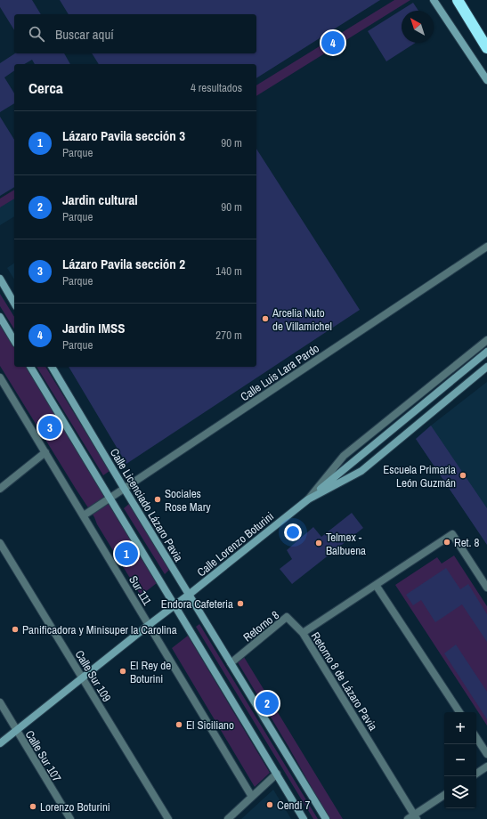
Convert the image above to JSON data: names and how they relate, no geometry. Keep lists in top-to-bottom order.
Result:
{
  "streets": {
    "street": [
      "Calle Luis Lara Pardo",
      "Calle Licenciado Lázaro Pavia",
      "Calle Lorenzo Boturini",
      "Sur 111",
      "Retorno 8",
      "Calle Sur 109",
      "Retorno 8 de Lázaro Pavia",
      "Calle Sur 107"
    ]
  },
  "crossings": [
    ["Calle Luis Lara Pardo", "Calle Licenciado Lázaro Pavia"],
    ["Calle Luis Lara Pardo", "Sur 111"],
    ["Calle Licenciado Lázaro Pavia", "Calle Lorenzo Boturini"],
    ["Calle Licenciado Lázaro Pavia", "Retorno 8"],
    ["Calle Lorenzo Boturini", "Sur 111"],
    ["Calle Lorenzo Boturini", "Calle Sur 109"],
    ["Calle Lorenzo Boturini", "Calle Sur 107"],
    ["Retorno 8", "Retorno 8 de Lázaro Pavia"]
  ],
  "places": [
    "Arcelia Nuto de Villamichel",
    "Escuela Primaria León Guzmán",
    "Sociales Rose Mary",
    "Ret. 8",
    "Telmex - Balbuena",
    "Endora Cafeteria",
    "Panificadora y Minisuper la Carolina",
    "El Rey de Boturini",
    "El Siciliano",
    "Cendi 7",
    "Lorenzo Boturini"
  ],
  "north": "top left",
  "page": {
    "search": "Buscar aquí",
    "pins": [
      "4",
      "3",
      "1",
      "2"
    ],
    "heading": ["Cerca", "4 resultados"],
    "list": [
      {
        "mark": "1",
        "name": "Lázaro Pavila sección 3",
        "note": "Parque",
        "value": "90 m"
      },
      {
        "mark": "2",
        "name": "Jardin cultural",
        "note": "Parque",
        "value": "90 m"
      },
      {
        "mark": "3",
        "name": "Lázaro Pavila sección 2",
        "note": "Parque",
        "value": "140 m"
      },
      {
        "mark": "4",
        "name": "Jardin IMSS",
        "note": "Parque",
        "value": "270 m"
      }
    ],
    "map_buttons": ["+", "−"]
  }
}
